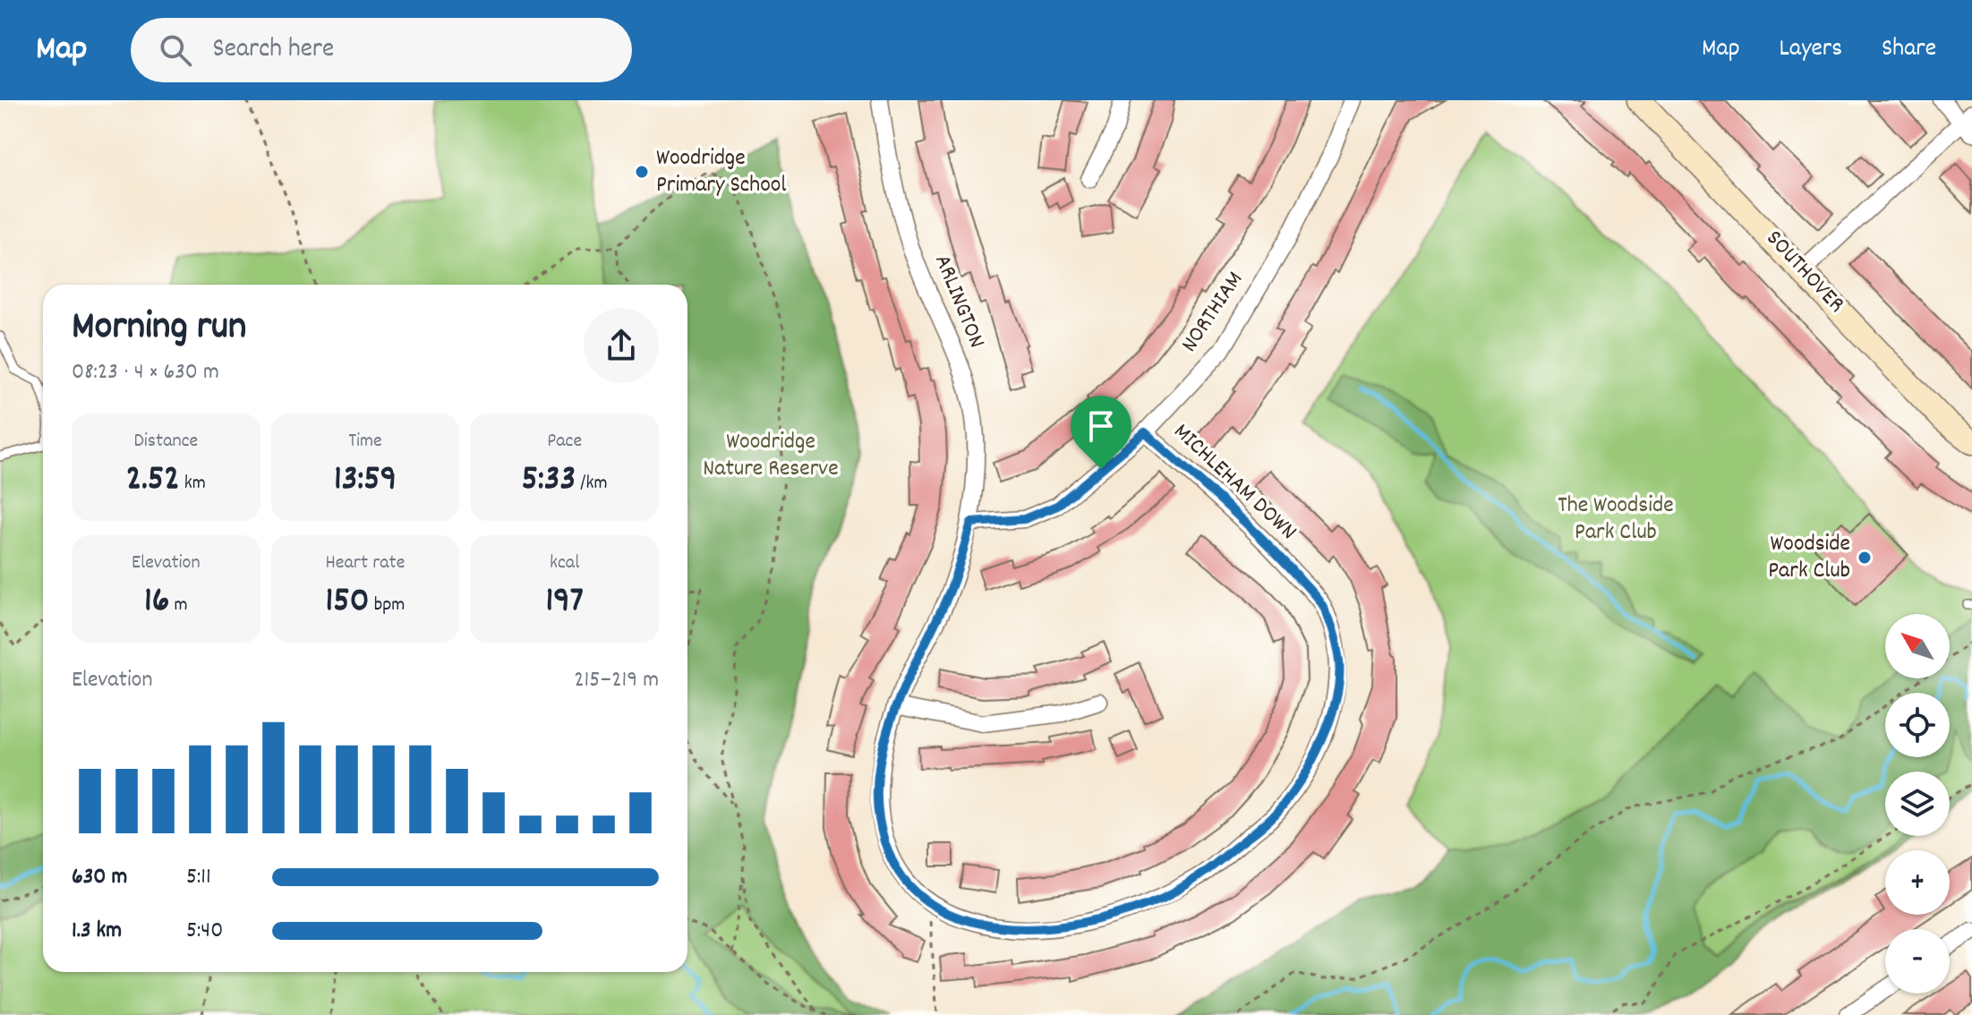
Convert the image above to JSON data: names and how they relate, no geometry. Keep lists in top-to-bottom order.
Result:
{
  "streets": {
    "street": [
      "SOUTHOVER",
      "ARLINGTON",
      "NORTHIAM",
      "MICHLEHAM DOWN"
    ]
  },
  "crossings": [
    ["ARLINGTON", "NORTHIAM"],
    ["ARLINGTON", "MICHLEHAM DOWN"],
    ["NORTHIAM", "MICHLEHAM DOWN"]
  ],
  "parks": ["Woodridge Nature Reserve", "The Woodside Park Club"],
  "places": ["Woodridge Primary School", "Woodside Park Club"],
  "north": "top left",
  "page": {
    "header": "Map",
    "search": "Search here",
    "nav": ["Map", "Layers", "Share"],
    "heading": ["Morning run", "08:23 · 4 × 630 m"],
    "stats": [
      ["Distance", "2.52 km"],
      ["Time", "13:59"],
      ["Pace", "5:33 /km"],
      ["Elevation", "16 m"],
      ["Heart rate", "150 bpm"],
      ["kcal", "197"]
    ],
    "map_buttons": ["+", "−"],
    "chart": ["Elevation", "215–219 m"],
    "list": [
      {
        "name": "630 m",
        "note": "5:11"
      },
      {
        "name": "1.3 km",
        "note": "5:40"
      }
    ]
  }
}
